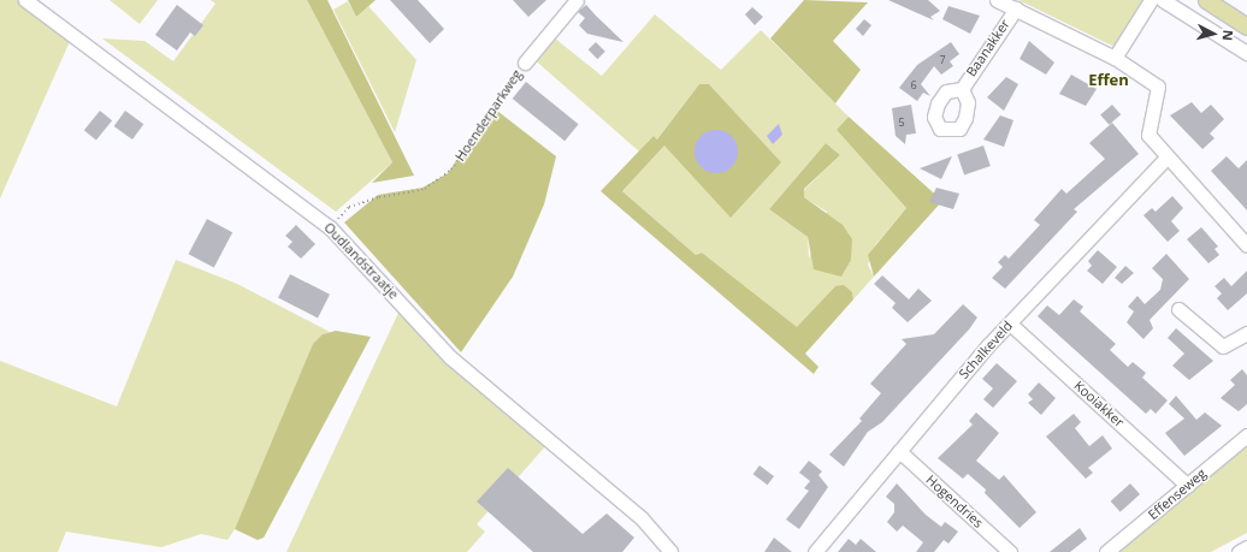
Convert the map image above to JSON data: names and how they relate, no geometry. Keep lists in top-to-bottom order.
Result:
{
  "streets": {
    "street": [
      "Baanakker",
      "Hoenderparkweg",
      "Oudlandstraatje",
      "Schalkeveld",
      "Kooiakker",
      "Effenseweg",
      "Hogendries"
    ]
  },
  "crossings": [
    ["Hoenderparkweg", "Oudlandstraatje"],
    ["Schalkeveld", "Kooiakker"],
    ["Schalkeveld", "Hogendries"],
    ["Kooiakker", "Effenseweg"]
  ],
  "districts": ["Effen"],
  "house_numbers": ["7", "6", "5"],
  "north": "right"
}
